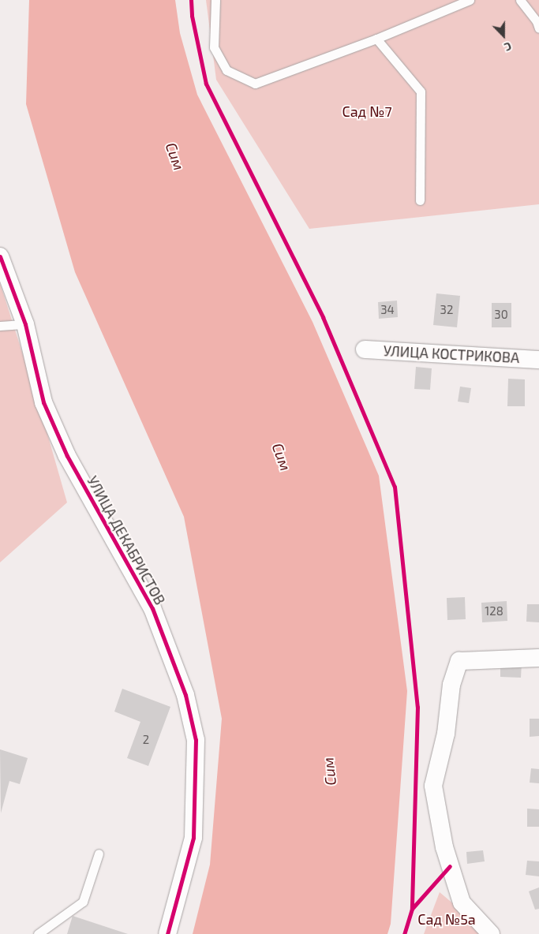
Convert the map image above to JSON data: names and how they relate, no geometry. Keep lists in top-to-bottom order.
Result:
{
  "streets": {
    "street": ["УЛИЦА КОСТРИКОВА", "УЛИЦА ДЕКАБРИСТОВ"]
  },
  "water": ["Сим"],
  "parks": ["Сад №7", "Сад №5а"],
  "house_numbers": [
    "34",
    "32",
    "30",
    "128",
    "2"
  ],
  "north": "bottom"
}
